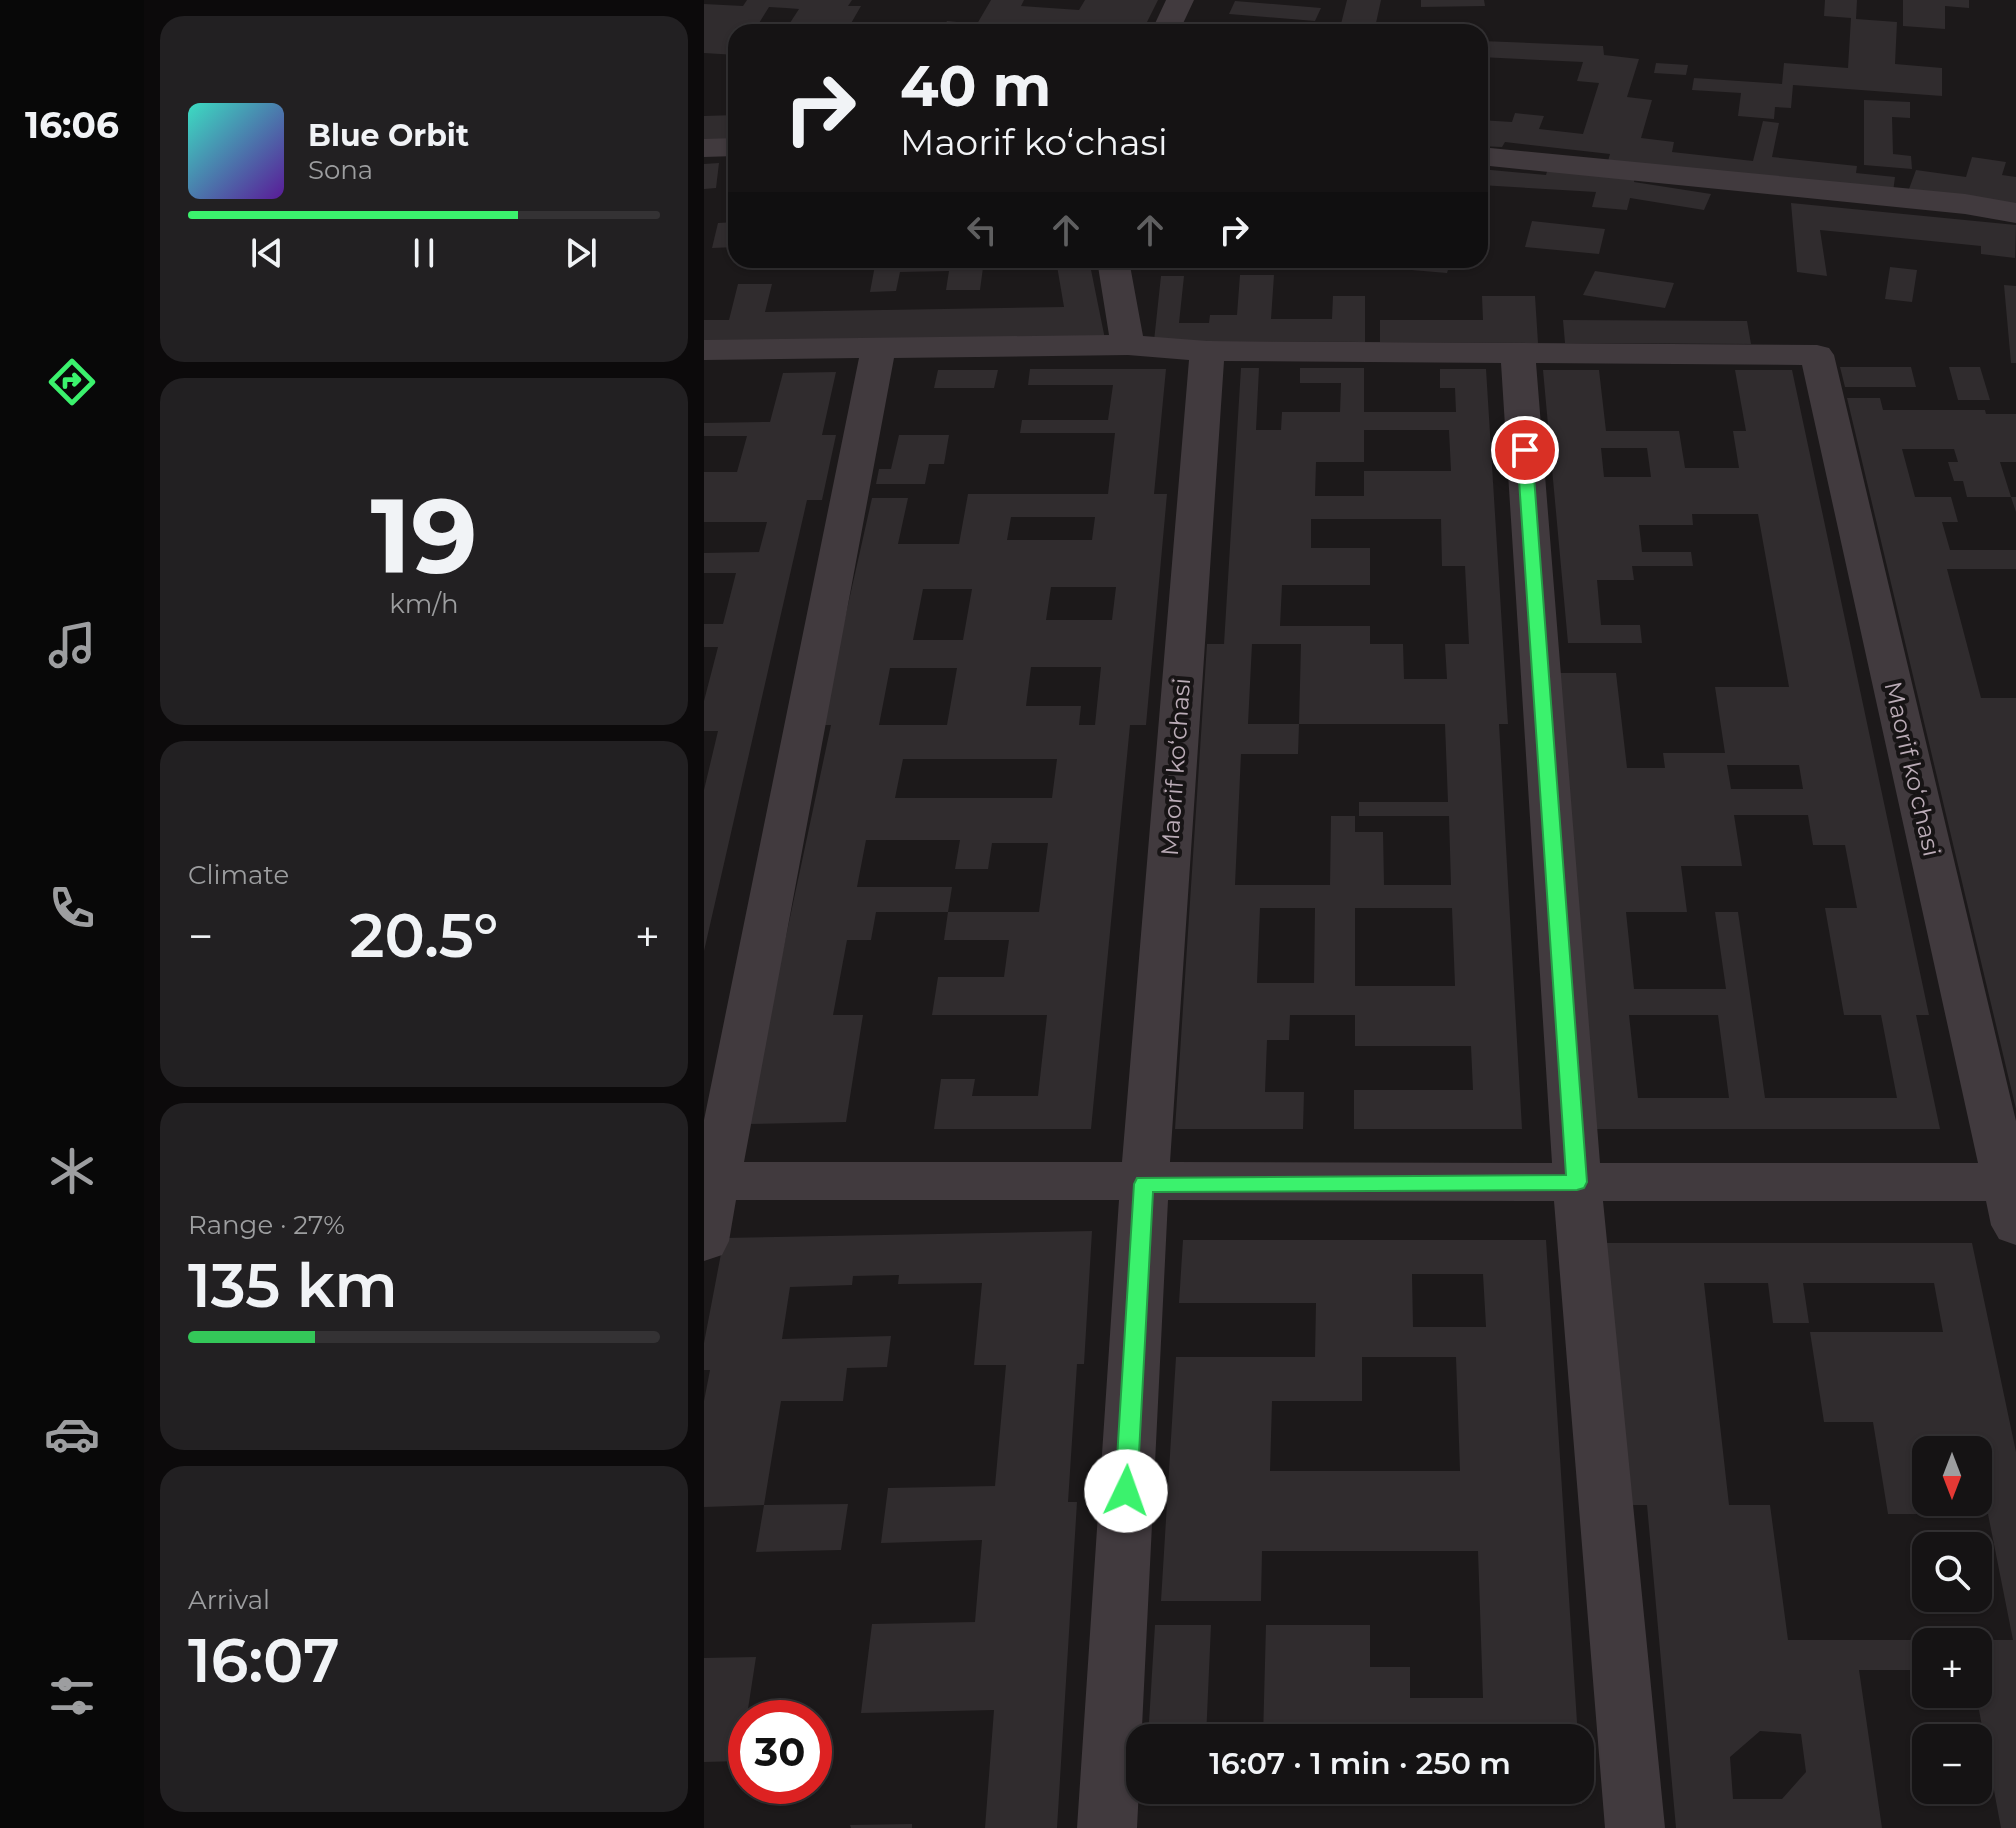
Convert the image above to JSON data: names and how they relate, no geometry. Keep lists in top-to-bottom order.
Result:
{
  "streets": {
    "street": ["Maorif koʻchasi"]
  },
  "north": "bottom",
  "page": {
    "tabs": "16:06",
    "turn": ["40 m", "Maorif koʻchasi"],
    "song": ["Blue Orbit", "Sona"],
    "tile": [
      ["19", "km/h"],
      "Climate",
      ["Range · 27%", "135 km"],
      ["Arrival", "16:07"]
    ],
    "heat": ["−", "20.5°", "+"],
    "map_buttons": ["+", "−"],
    "limit": "30",
    "trip": "16:07 · 1 min · 250 m"
  }
}
